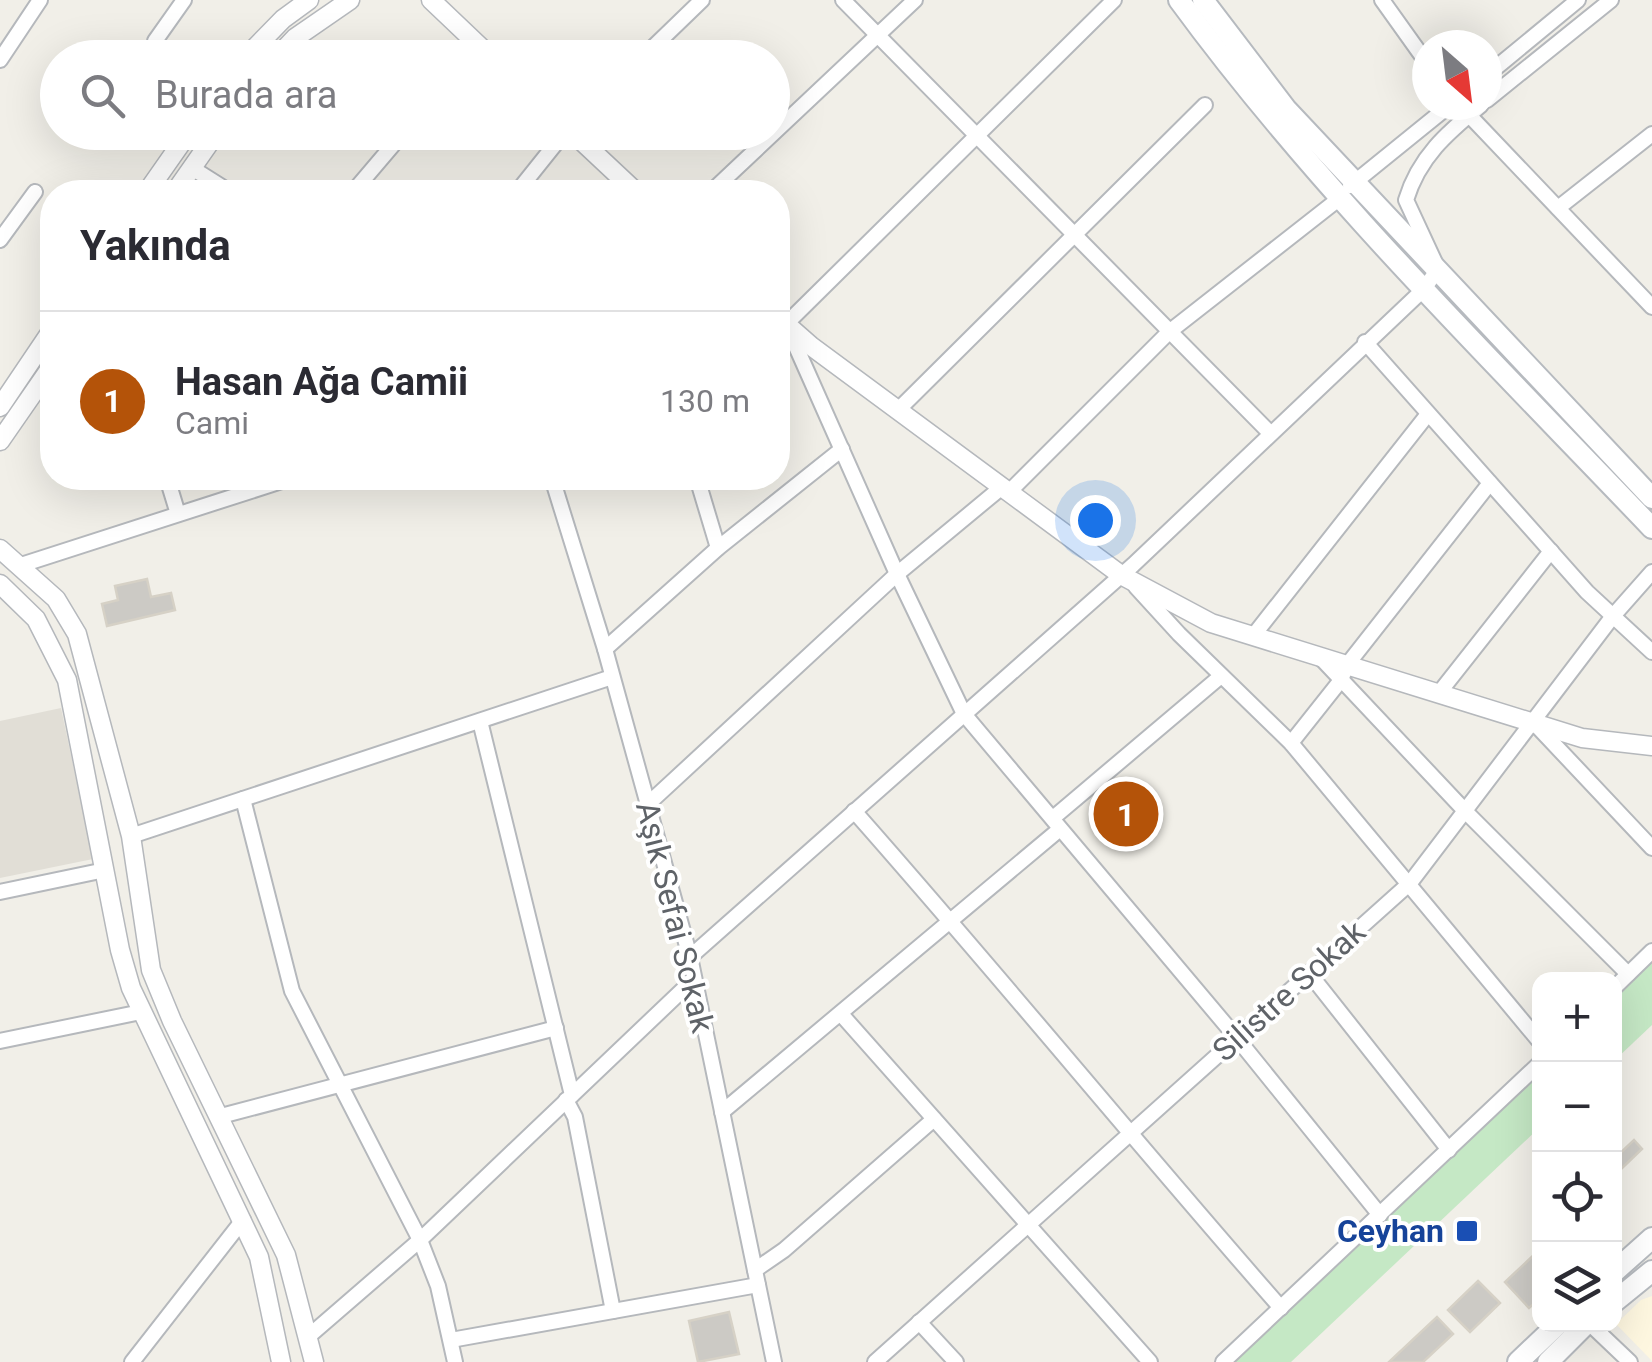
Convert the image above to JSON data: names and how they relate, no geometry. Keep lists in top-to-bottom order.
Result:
{
  "streets": {
    "street": ["Aşık Sefai Sokak", "Silistre Sokak"]
  },
  "places": {
    "transit": ["Ceyhan"]
  },
  "north": "bottom right",
  "page": {
    "search": "Burada ara",
    "heading": "Yakında",
    "list": [
      {
        "mark": "1",
        "name": "Hasan Ağa Camii",
        "note": "Cami",
        "value": "130 m"
      }
    ],
    "pins": "1",
    "map_buttons": ["+", "−"]
  }
}
